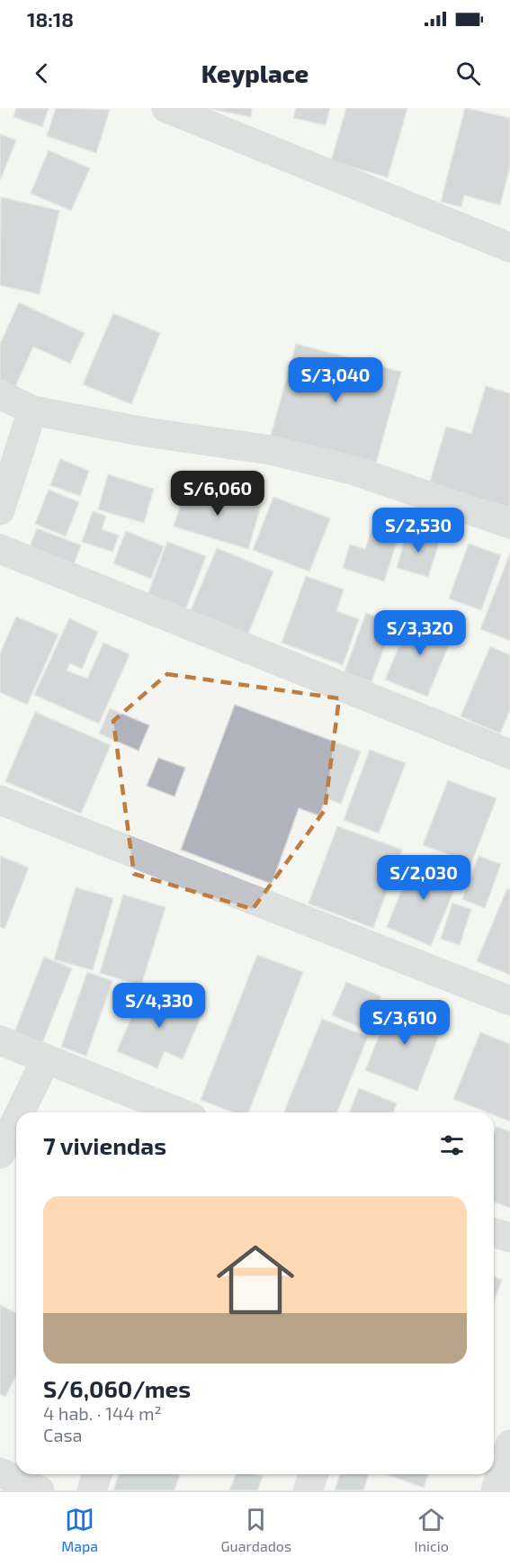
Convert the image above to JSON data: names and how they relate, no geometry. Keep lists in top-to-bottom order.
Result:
{
  "page": {
    "status": "18:18",
    "header": "Keyplace",
    "price": [
      "S/3,040",
      "S/6,060",
      "S/2,530",
      "S/3,320",
      "S/2,030",
      "S/4,330",
      "S/3,610"
    ],
    "heading": "7 viviendas",
    "list": [
      {
        "name": "S/6,060/mes",
        "note": "4 hab. · 144 m² · Casa"
      }
    ],
    "tabs": ["Mapa", "Guardados", "Inicio"]
  }
}
